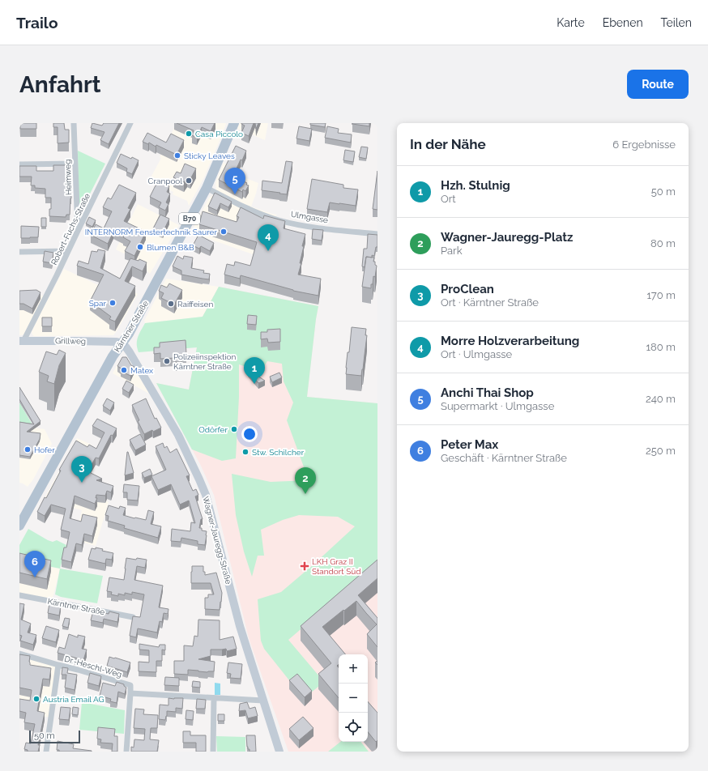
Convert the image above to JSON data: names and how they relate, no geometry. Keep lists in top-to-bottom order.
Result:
{
  "streets": {
    "main road": [
      "B70",
      "Kärntner Straße",
      "Grillweg",
      "Wagner-Jauregg-Straße"
    ],
    "street": [
      "Heimweg",
      "Ulmgasse",
      "Robert-Fuchs-Straße",
      "Dr.-Heschl-Weg"
    ]
  },
  "crossings": [
    ["Heimweg", "Robert-Fuchs-Straße"],
    ["Ulmgasse", "Kärntner Straße"],
    ["Robert-Fuchs-Straße", "Grillweg"],
    ["Kärntner Straße", "Grillweg"],
    ["Kärntner Straße", "Wagner-Jauregg-Straße"],
    ["Grillweg", "Wagner-Jauregg-Straße"]
  ],
  "places": {
    "other": [
      "Casa Piccolo",
      "Sticky Leaves",
      "Cranpool",
      "INTERNORM Fenstertechnik Saurer",
      "Blumen B&B",
      "Spar",
      "Raiffeisen",
      "Polizeiinspektion Kärntner Straße",
      "Matex",
      "Odörfer",
      "Hofer",
      "Stw. Schilcher",
      "Austria Email AG"
    ],
    "health": ["LKH Graz II Standort Süd"]
  },
  "scale_bar": "50 m",
  "page": {
    "header": "Trailo",
    "nav": ["Karte", "Ebenen", "Teilen"],
    "buttons": "Route",
    "title": "Anfahrt",
    "heading": ["In der Nähe", "6 Ergebnisse"],
    "list": [
      {
        "mark": "1",
        "name": "Hzh. Stulnig",
        "note": "Ort",
        "value": "50 m"
      },
      {
        "mark": "2",
        "name": "Wagner-Jauregg-Platz",
        "note": "Park",
        "value": "80 m"
      },
      {
        "mark": "3",
        "name": "ProClean",
        "note": "Ort · Kärntner Straße",
        "value": "170 m"
      },
      {
        "mark": "4",
        "name": "Morre Holzverarbeitung",
        "note": "Ort · Ulmgasse",
        "value": "180 m"
      },
      {
        "mark": "5",
        "name": "Anchi Thai Shop",
        "note": "Supermarkt · Ulmgasse",
        "value": "240 m"
      },
      {
        "mark": "6",
        "name": "Peter Max",
        "note": "Geschäft · Kärntner Straße",
        "value": "250 m"
      }
    ],
    "pins": [
      "5",
      "4",
      "1",
      "3",
      "2",
      "6"
    ],
    "map_buttons": ["+", "−"],
    "scale": "50 m"
  }
}
